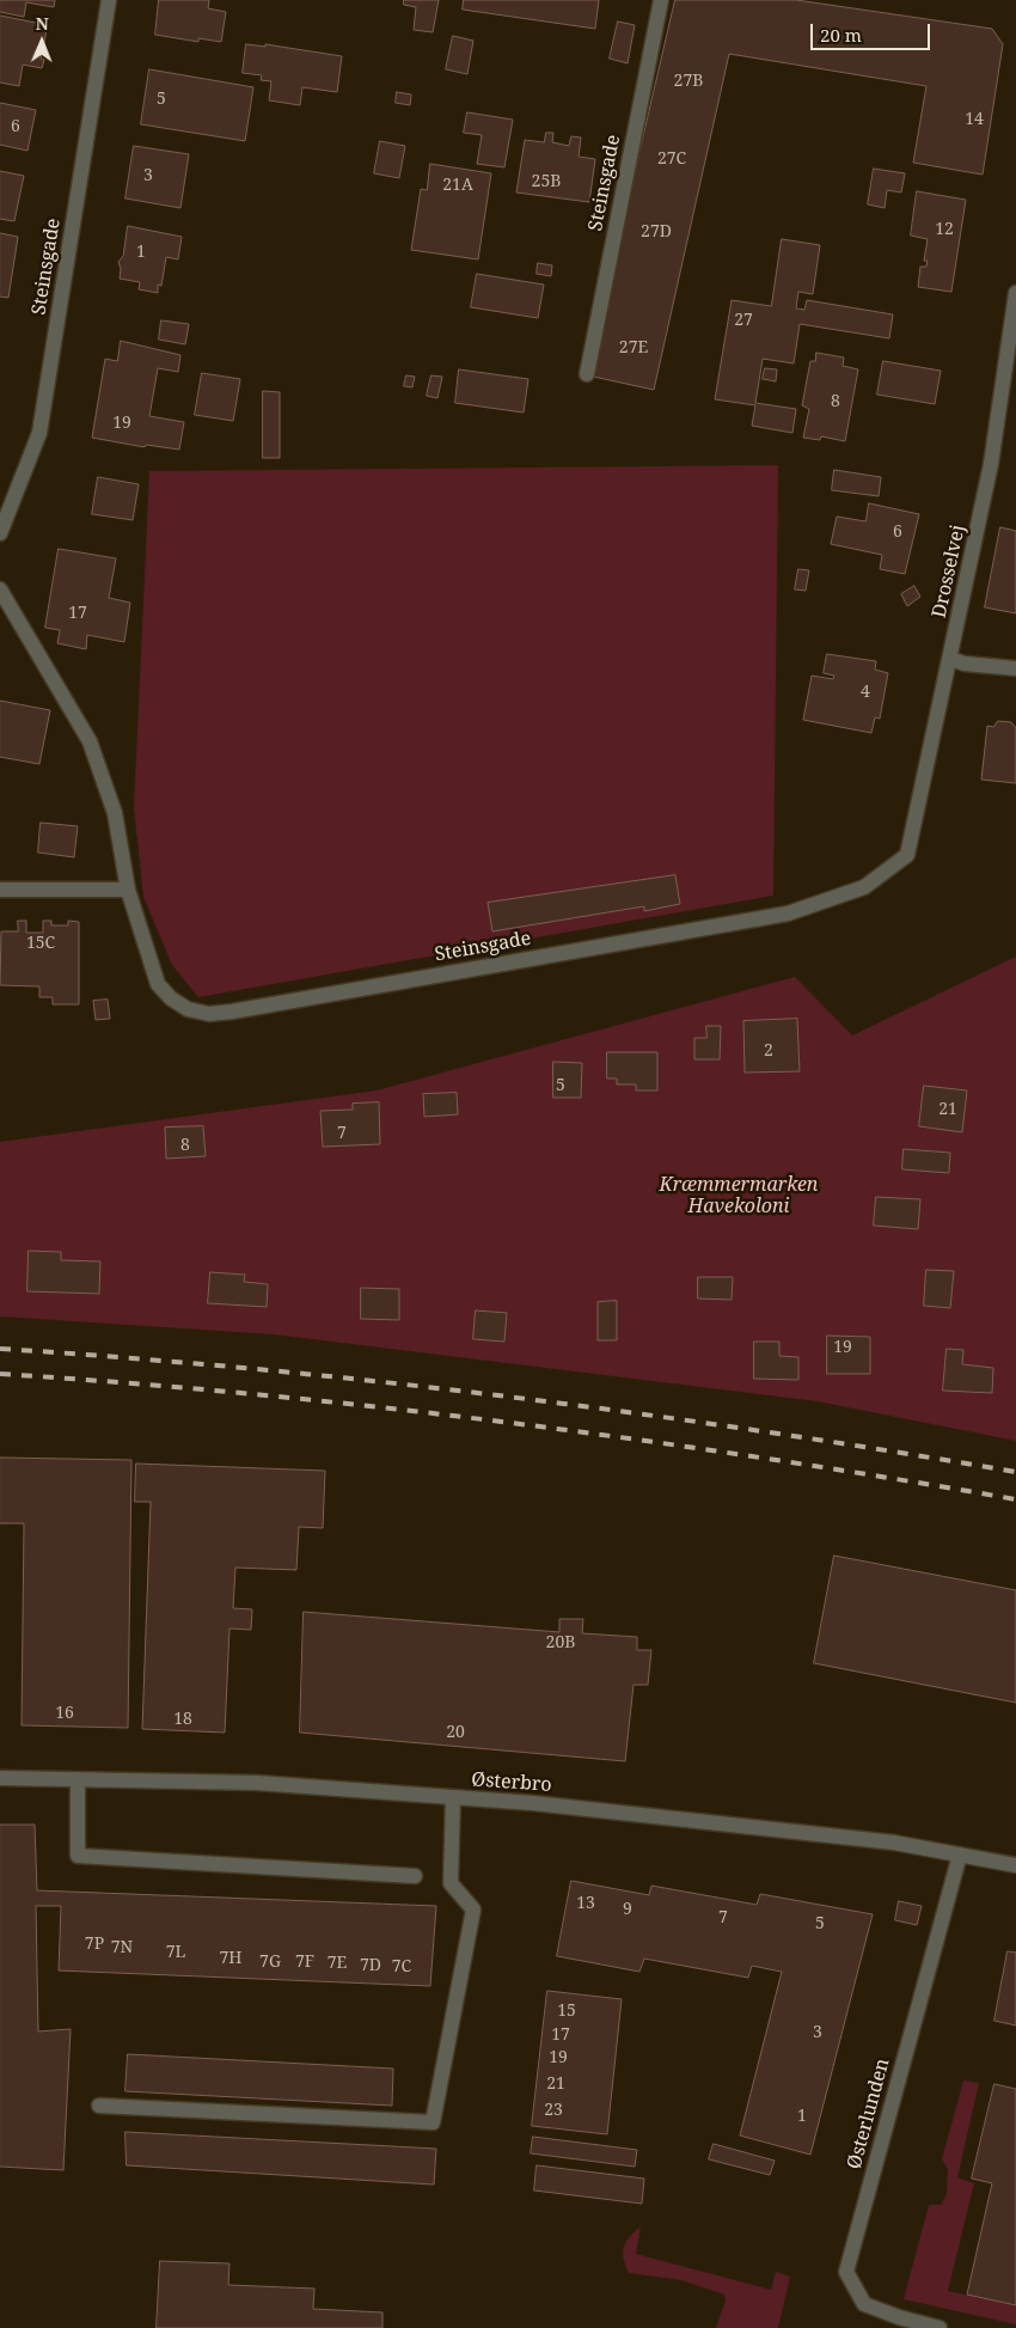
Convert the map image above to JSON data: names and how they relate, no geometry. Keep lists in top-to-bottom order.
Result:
{
  "streets": {
    "street": [
      "Steinsgade",
      "Drosselvej",
      "Østerbro",
      "Østerlunden"
    ]
  },
  "crossings": [
    ["Steinsgade", "Drosselvej"],
    ["Østerbro", "Østerlunden"]
  ],
  "parks": ["Kræmmermarken Havekoloni"],
  "house_numbers": [
    "27B",
    "5",
    "14",
    "6",
    "27C",
    "3",
    "25B",
    "21A",
    "12",
    "27D",
    "1",
    "27",
    "27E",
    "8",
    "19",
    "6",
    "17",
    "4",
    "15C",
    "2",
    "5",
    "21",
    "7",
    "8",
    "19",
    "20B",
    "16",
    "18",
    "20",
    "13",
    "9",
    "7",
    "5",
    "7P",
    "7N",
    "7L",
    "7H",
    "7G",
    "7F",
    "7E",
    "7D",
    "7C",
    "15",
    "3",
    "17",
    "19",
    "21",
    "23",
    "1"
  ],
  "scale_bar": "20 m",
  "north": "top"
}
